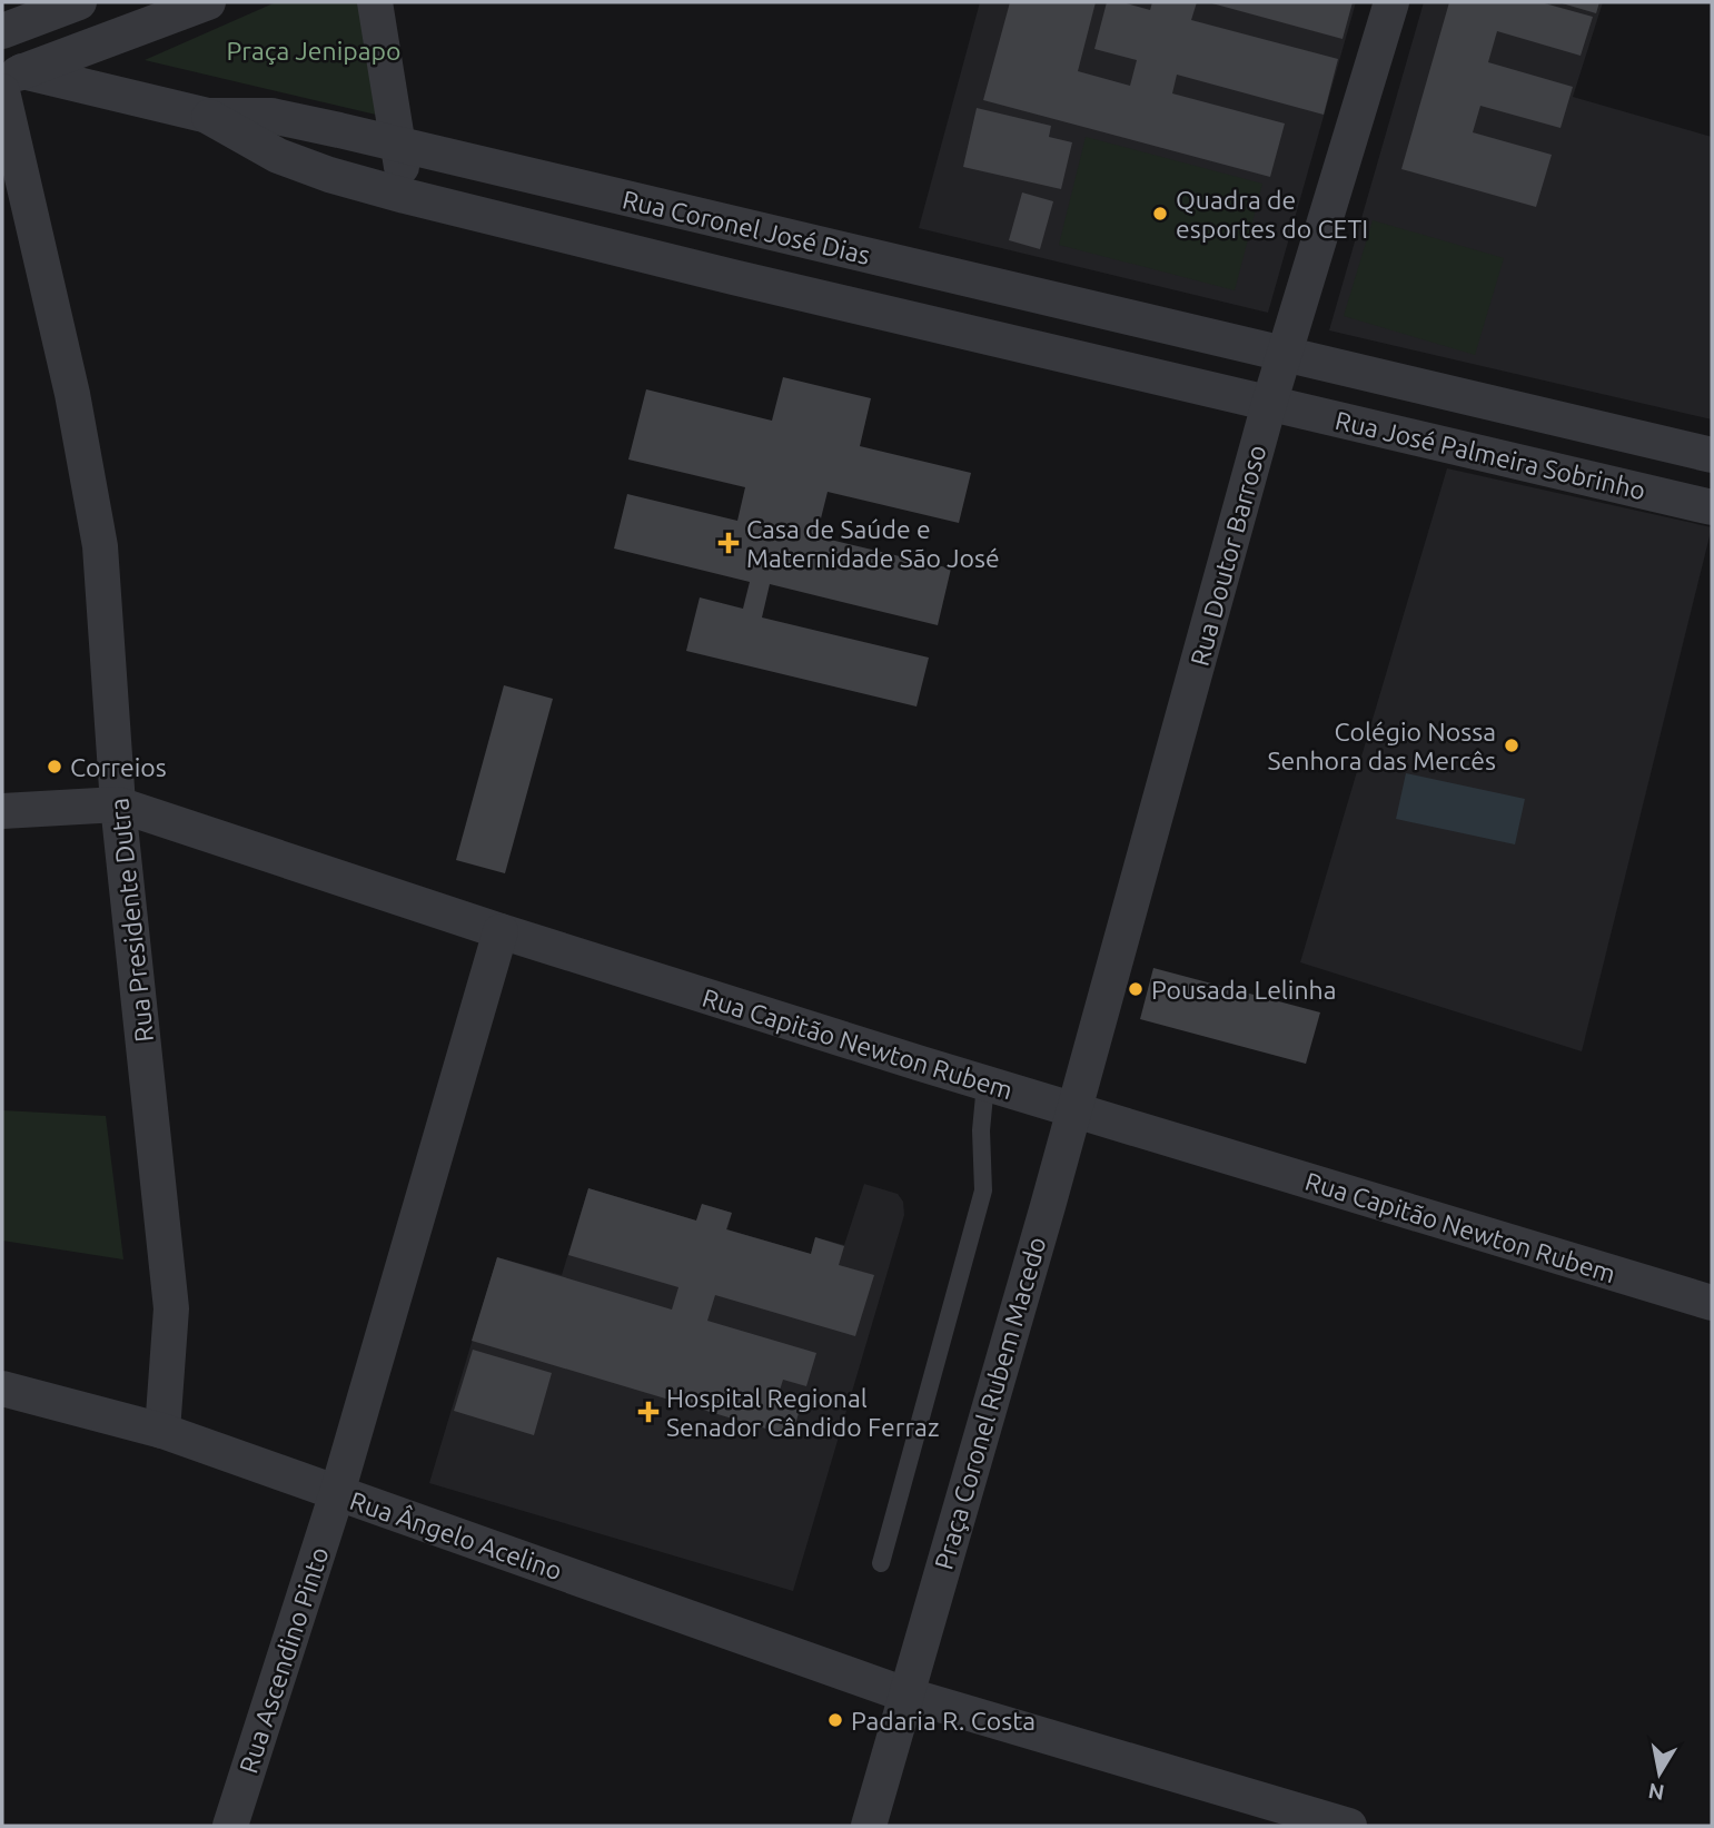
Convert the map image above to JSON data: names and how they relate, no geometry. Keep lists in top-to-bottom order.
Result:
{
  "streets": {
    "street": [
      "Rua Coronel José Dias",
      "Rua José Palmeira Sobrinho",
      "Rua Doutor Barroso",
      "Rua Presidente Dutra",
      "Rua Capitão Newton Rubem",
      "Praça Coronel Rubem Macedo",
      "Rua Ângelo Acelino",
      "Rua Ascendino Pinto"
    ]
  },
  "crossings": [
    ["Rua Coronel José Dias", "Rua José Palmeira Sobrinho"],
    ["Rua Coronel José Dias", "Rua Doutor Barroso"],
    ["Rua Coronel José Dias", "Rua Presidente Dutra"],
    ["Rua José Palmeira Sobrinho", "Rua Doutor Barroso"],
    ["Rua Doutor Barroso", "Rua Capitão Newton Rubem"],
    ["Rua Doutor Barroso", "Praça Coronel Rubem Macedo"],
    ["Rua Presidente Dutra", "Rua Capitão Newton Rubem"],
    ["Rua Presidente Dutra", "Rua Ângelo Acelino"],
    ["Rua Capitão Newton Rubem", "Praça Coronel Rubem Macedo"],
    ["Praça Coronel Rubem Macedo", "Rua Ângelo Acelino"],
    ["Rua Ângelo Acelino", "Rua Ascendino Pinto"]
  ],
  "parks": ["Praça Jenipapo"],
  "places": {
    "other": [
      "Quadra de esportes do CETI",
      "Colégio Nossa Senhora das Mercês",
      "Correios",
      "Pousada Lelinha",
      "Padaria R. Costa"
    ],
    "health": ["Casa de Saúde e Maternidade São José", "Hospital Regional Senador Cândido Ferraz"]
  },
  "north": "bottom"
}
